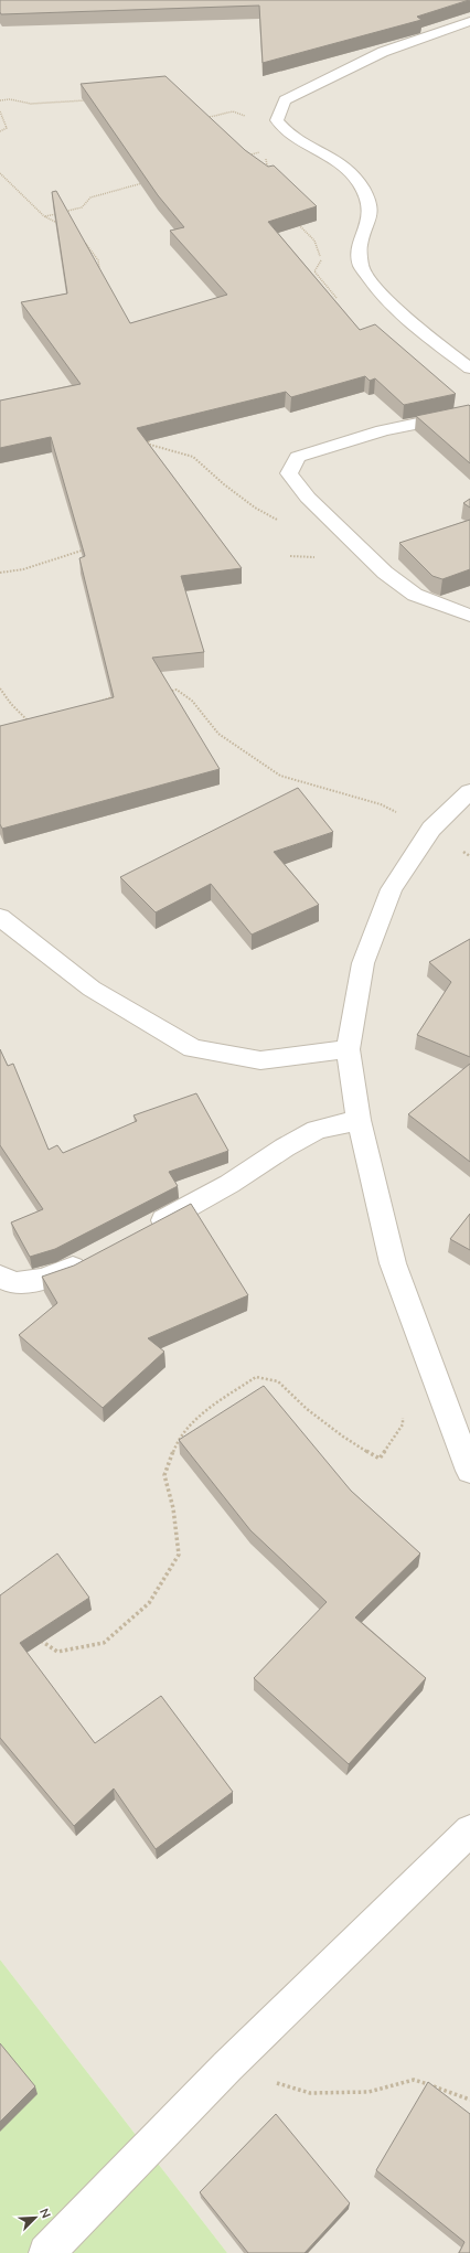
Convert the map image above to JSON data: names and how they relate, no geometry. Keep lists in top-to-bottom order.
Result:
{
  "north": "top right"
}
